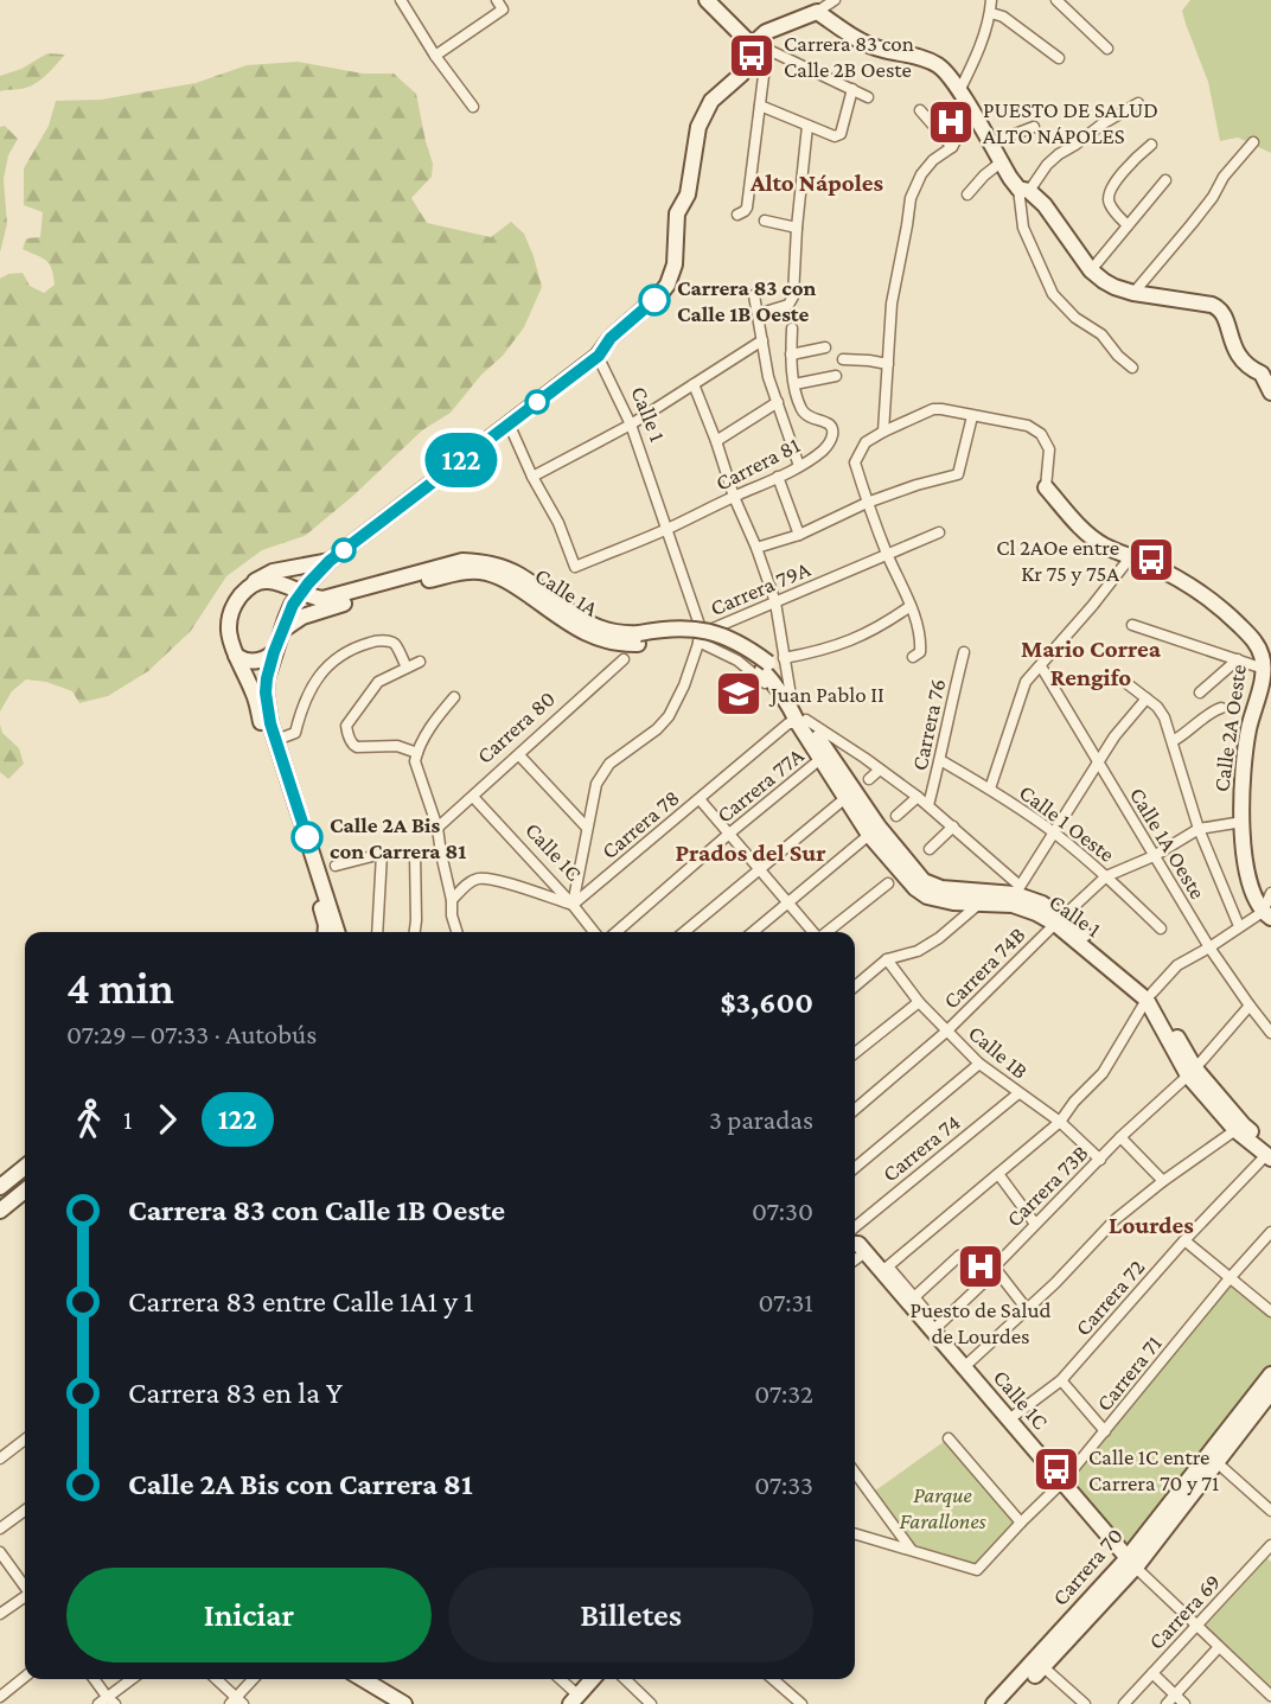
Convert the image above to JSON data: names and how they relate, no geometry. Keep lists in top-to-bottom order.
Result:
{
  "streets": {
    "street": [
      "Calle 1",
      "Carrera 81",
      "Carrera 79A",
      "Calle 1A",
      "Carrera 76",
      "Carrera 80",
      "Calle 2A Oeste",
      "Carrera 77A",
      "Calle 1 Oeste",
      "Carrera 78",
      "Calle 1A Oeste",
      "Calle 1C",
      "Carrera 74B",
      "Calle 1B",
      "Carrera 74",
      "Carrera 73B",
      "Carrera 72",
      "Carrera 71",
      "Carrera 70",
      "Carrera 69"
    ]
  },
  "crossings": [
    ["Calle 1", "Carrera 81"],
    ["Calle 1", "Carrera 79A"],
    ["Calle 1", "Calle 1A"],
    ["Calle 1", "Carrera 76"],
    ["Calle 1", "Carrera 77A"],
    ["Calle 1", "Carrera 78"],
    ["Calle 1", "Carrera 74B"],
    ["Calle 1", "Carrera 73B"],
    ["Calle 1", "Carrera 72"],
    ["Carrera 81", "Calle 1A"],
    ["Carrera 79A", "Carrera 78"],
    ["Carrera 79A", "Calle 1C"],
    ["Calle 1A", "Carrera 78"],
    ["Carrera 76", "Calle 1 Oeste"],
    ["Carrera 80", "Calle 1C"],
    ["Calle 2A Oeste", "Carrera 74B"],
    ["Calle 1 Oeste", "Carrera 74B"],
    ["Carrera 78", "Calle 1C"],
    ["Calle 1A Oeste", "Carrera 74B"],
    ["Calle 1A Oeste", "Carrera 73B"],
    ["Calle 1C", "Carrera 72"],
    ["Calle 1C", "Carrera 71"],
    ["Calle 1C", "Carrera 70"],
    ["Calle 1C", "Carrera 69"],
    ["Carrera 74B", "Calle 1B"],
    ["Calle 1B", "Carrera 74"],
    ["Calle 1B", "Carrera 73B"]
  ],
  "districts": [
    "Alto Nápoles",
    "Mario Correa Rengifo",
    "Prados del Sur",
    "Lourdes"
  ],
  "parks": ["Parque Farallones"],
  "places": {
    "bus stop": ["Carrera 83 con Calle 2B Oeste", "Cl 2AOe entre Kr 75 y 75A", "Calle 1C entre Carrera 70 y 71"],
    "hospital": ["PUESTO DE SALUD ALTO NÁPOLES", "Puesto de Salud de Lourdes"],
    "other": ["Carrera 83 con Calle 1B Oeste", "Calle 2A Bis con Carrera 81"],
    "school or university": ["Juan Pablo II"]
  },
  "lines": ["bus line 122"],
  "page": {
    "on_map": "122",
    "heading": ["4 min", "07:29 – 07:33 · Autobús", "$3,600"],
    "legs": ["1", "122", "3 paradas"],
    "list": [
      {
        "name": "Carrera 83 con Calle 1B Oeste",
        "value": "07:30"
      },
      {
        "name": "Carrera 83 entre Calle 1A1 y 1",
        "value": "07:31"
      },
      {
        "name": "Carrera 83 en la Y",
        "value": "07:32"
      },
      {
        "name": "Calle 2A Bis con Carrera 81",
        "value": "07:33"
      }
    ],
    "buttons": ["Iniciar", "Billetes"]
  }
}
